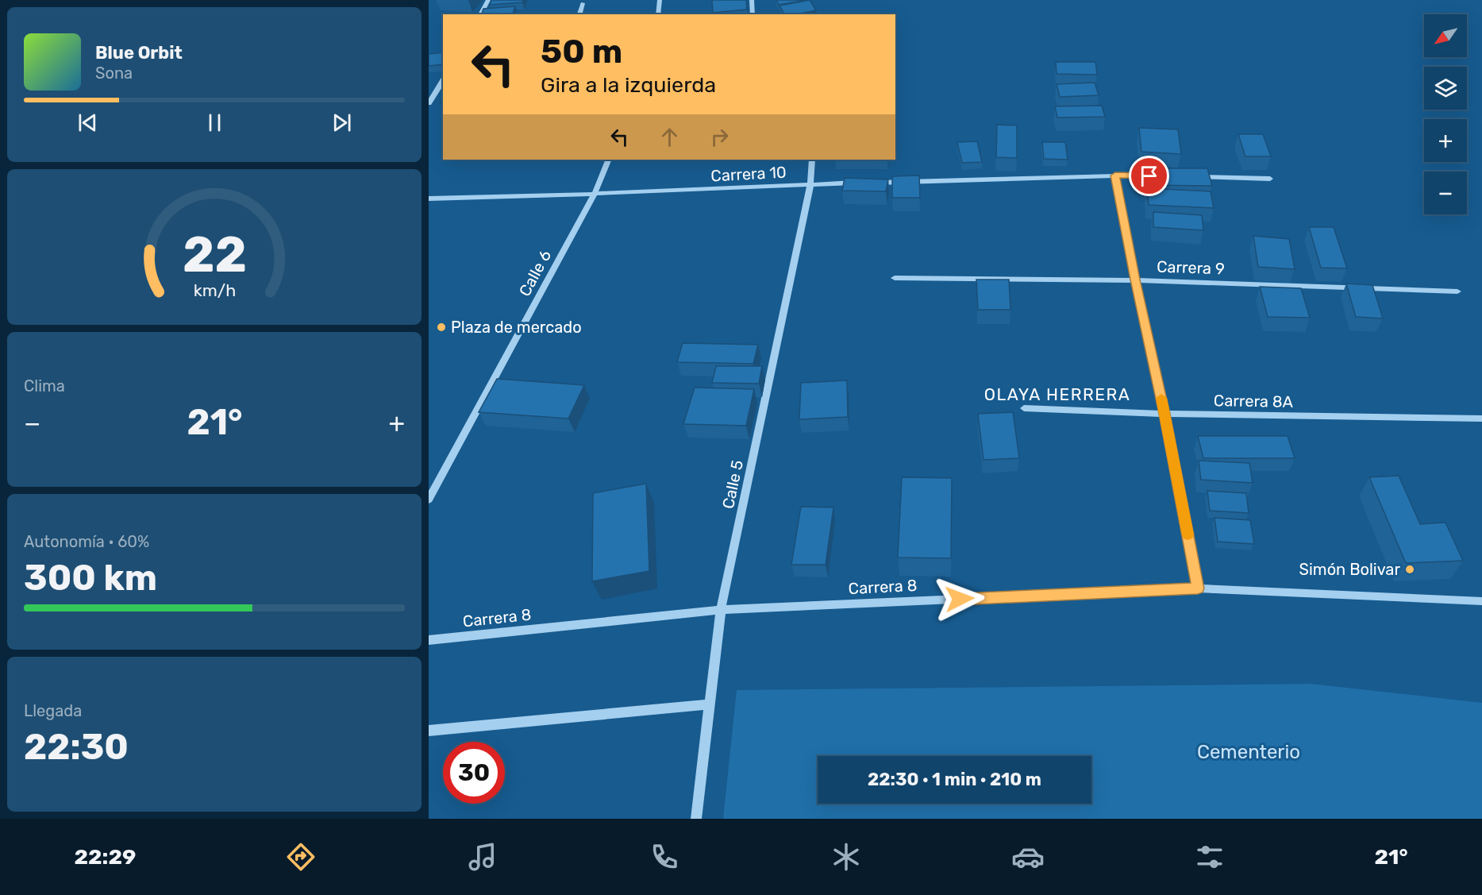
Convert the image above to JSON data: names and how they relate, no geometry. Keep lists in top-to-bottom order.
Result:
{
  "streets": {
    "street": [
      "Carrera 10",
      "Carrera 9",
      "Calle 6",
      "Carrera 8A",
      "Calle 5",
      "Carrera 8"
    ]
  },
  "crossings": [
    ["Carrera 10", "Calle 6"],
    ["Carrera 10", "Calle 5"],
    ["Calle 5", "Carrera 8"]
  ],
  "districts": ["OLAYA HERRERA"],
  "parks": ["Cementerio"],
  "places": ["Plaza de mercado", "Simón Bolivar"],
  "north": "bottom left",
  "page": {
    "map_buttons": ["+", "−"],
    "turn": ["50 m", "Gira a la izquierda"],
    "song": ["Blue Orbit", "Sona"],
    "tile": [
      "Clima",
      ["Autonomía · 60%", "300 km"],
      ["Llegada", "22:30"]
    ],
    "heat": ["−", "21°", "+"],
    "limit": "30",
    "trip": "22:30 · 1 min · 210 m",
    "tabs": ["22:29", "21°"],
    "gauge": ["22", "km/h"]
  }
}
